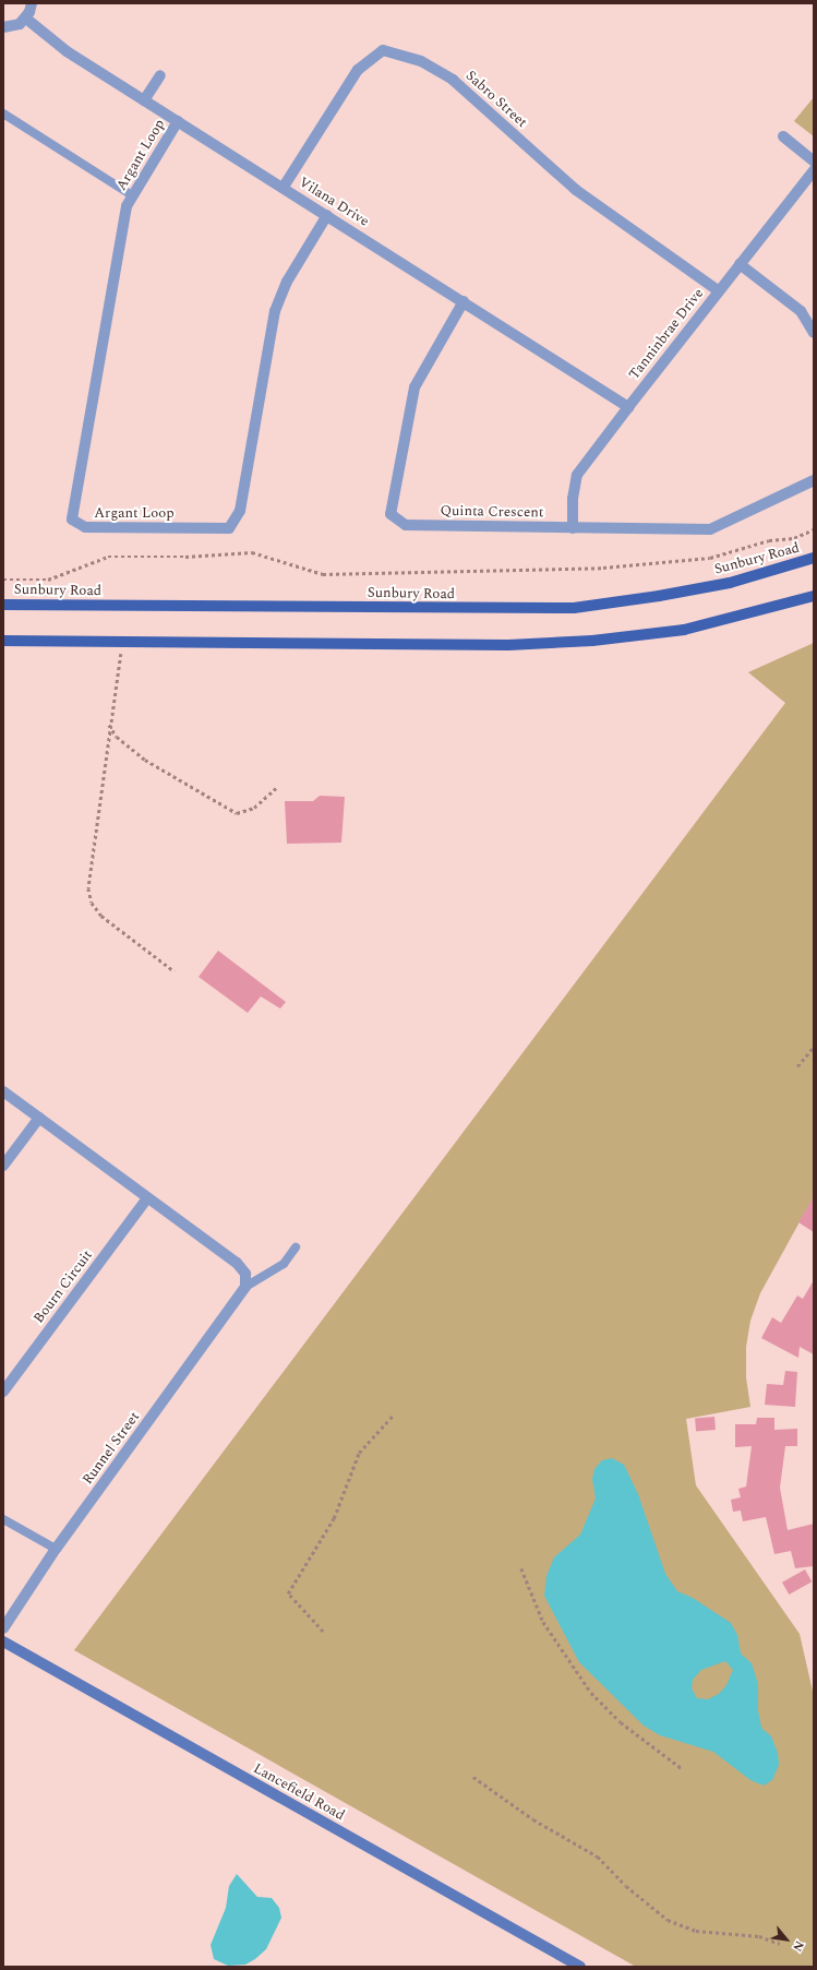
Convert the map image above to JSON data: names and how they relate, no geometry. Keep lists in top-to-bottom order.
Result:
{
  "streets": {
    "main road": ["Sunbury Road", "Lancefield Road"],
    "street": [
      "Sabro Street",
      "Argant Loop",
      "Vilana Drive",
      "Tanninbrae Drive",
      "Quinta Crescent",
      "Bourn Circuit",
      "Runnel Street"
    ]
  },
  "crossings": [
    ["Sabro Street", "Vilana Drive"],
    ["Sabro Street", "Tanninbrae Drive"],
    ["Argant Loop", "Vilana Drive"],
    ["Vilana Drive", "Tanninbrae Drive"],
    ["Vilana Drive", "Quinta Crescent"],
    ["Tanninbrae Drive", "Quinta Crescent"]
  ],
  "north": "bottom right"
}
